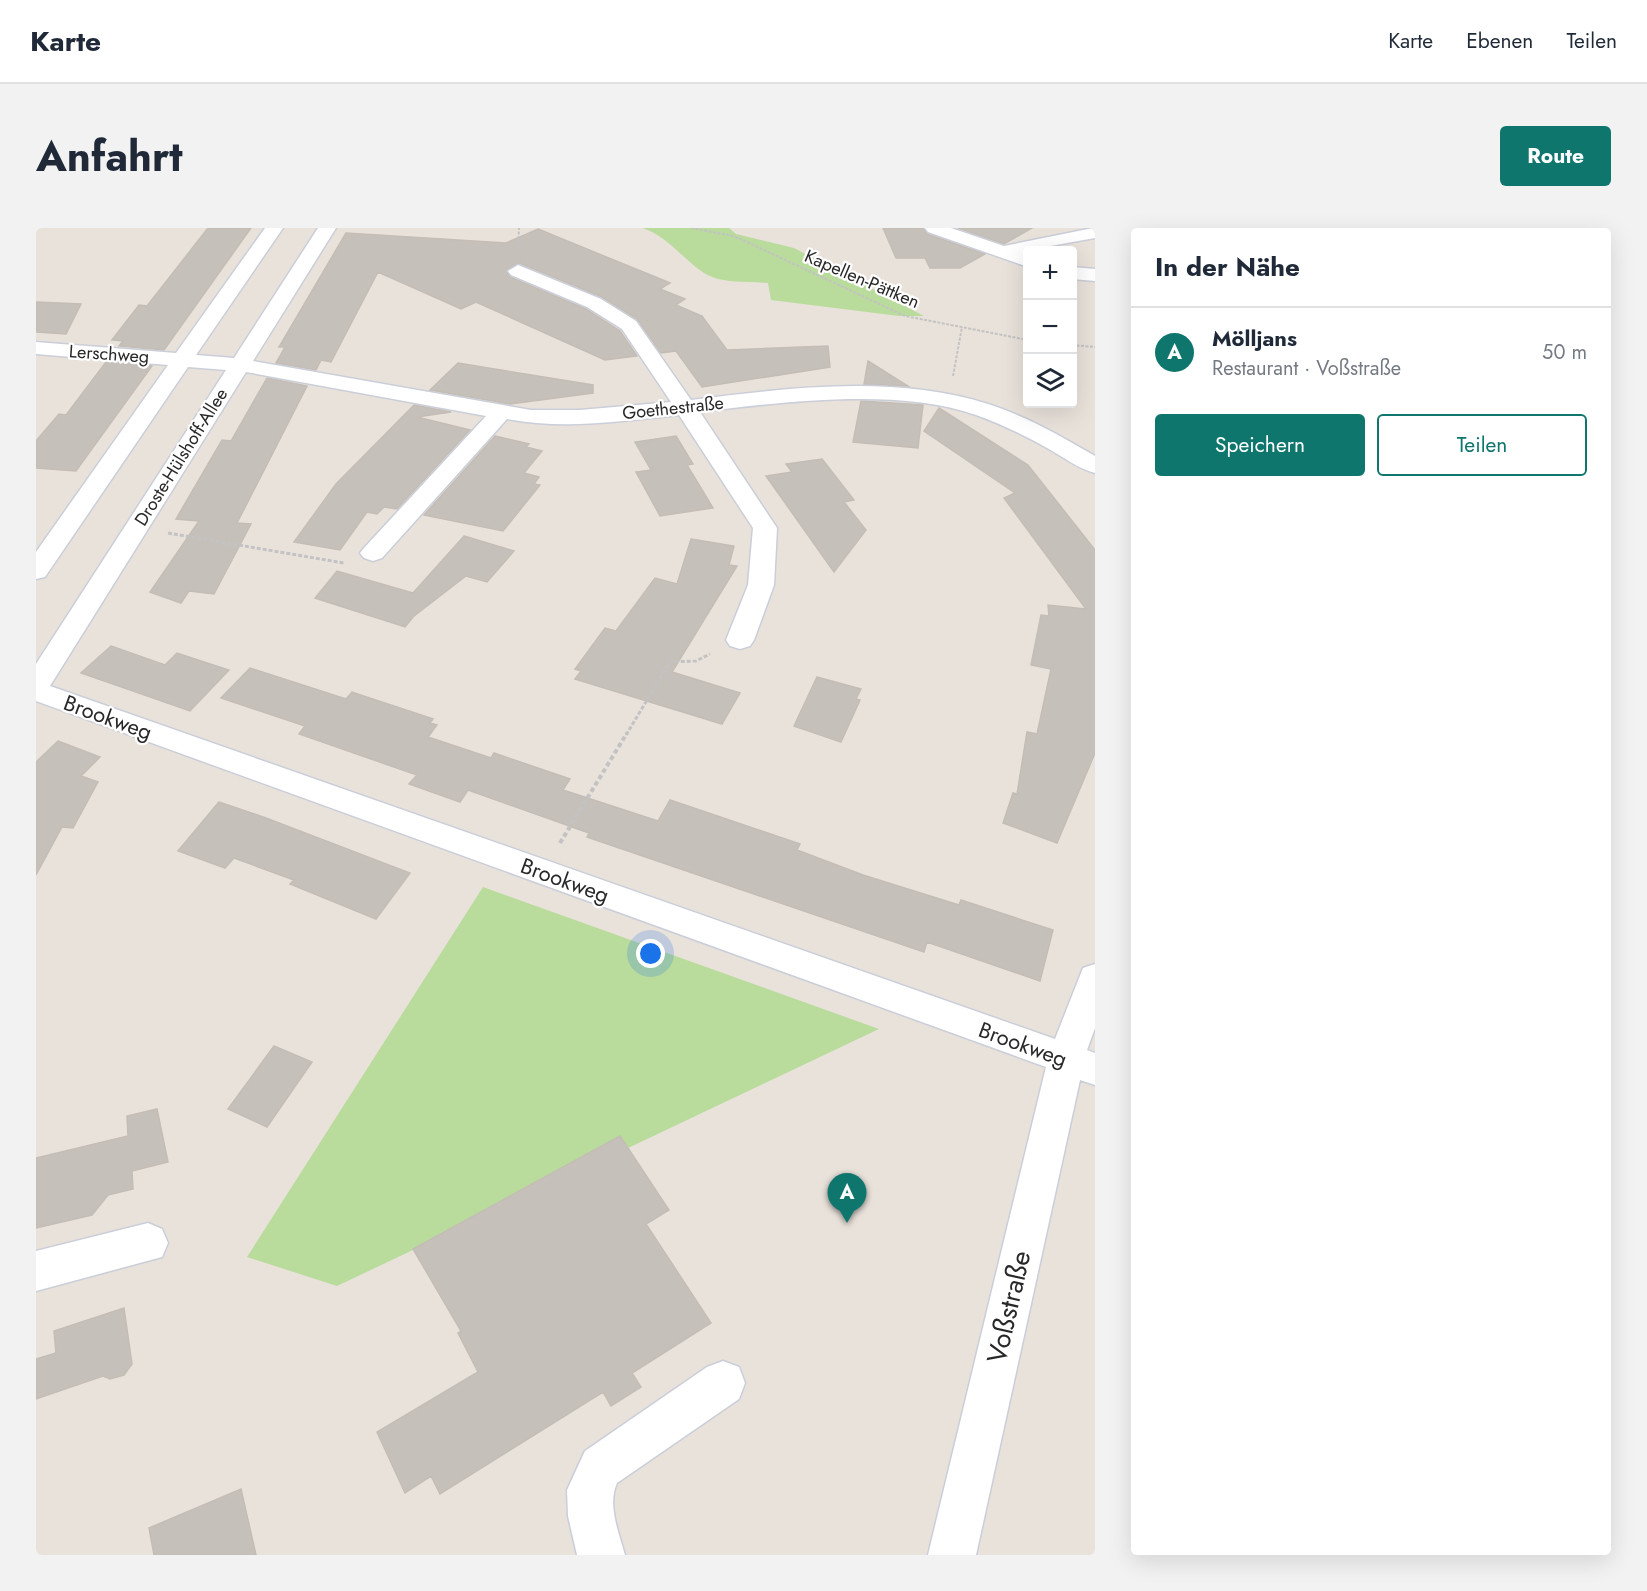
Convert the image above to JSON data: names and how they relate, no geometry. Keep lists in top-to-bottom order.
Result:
{
  "streets": {
    "street": [
      "Lerschweg",
      "Goethestraße",
      "Droste-Hülshoff-Allee",
      "Brookweg",
      "Voßstraße"
    ],
    "path": ["Kapellen-Pättken"]
  },
  "crossings": [
    ["Lerschweg", "Goethestraße"],
    ["Lerschweg", "Droste-Hülshoff-Allee"],
    ["Goethestraße", "Droste-Hülshoff-Allee"],
    ["Droste-Hülshoff-Allee", "Brookweg"],
    ["Brookweg", "Voßstraße"]
  ],
  "page": {
    "header": "Karte",
    "nav": ["Karte", "Ebenen", "Teilen"],
    "title": "Anfahrt",
    "buttons": [
      "Route",
      ["Speichern", "Teilen"]
    ],
    "heading": "In der Nähe",
    "map_buttons": ["+", "−"],
    "list": [
      {
        "mark": "A",
        "name": "Mölljans",
        "note": "Restaurant · Voßstraße",
        "value": "50 m"
      }
    ],
    "pins": "A"
  }
}
